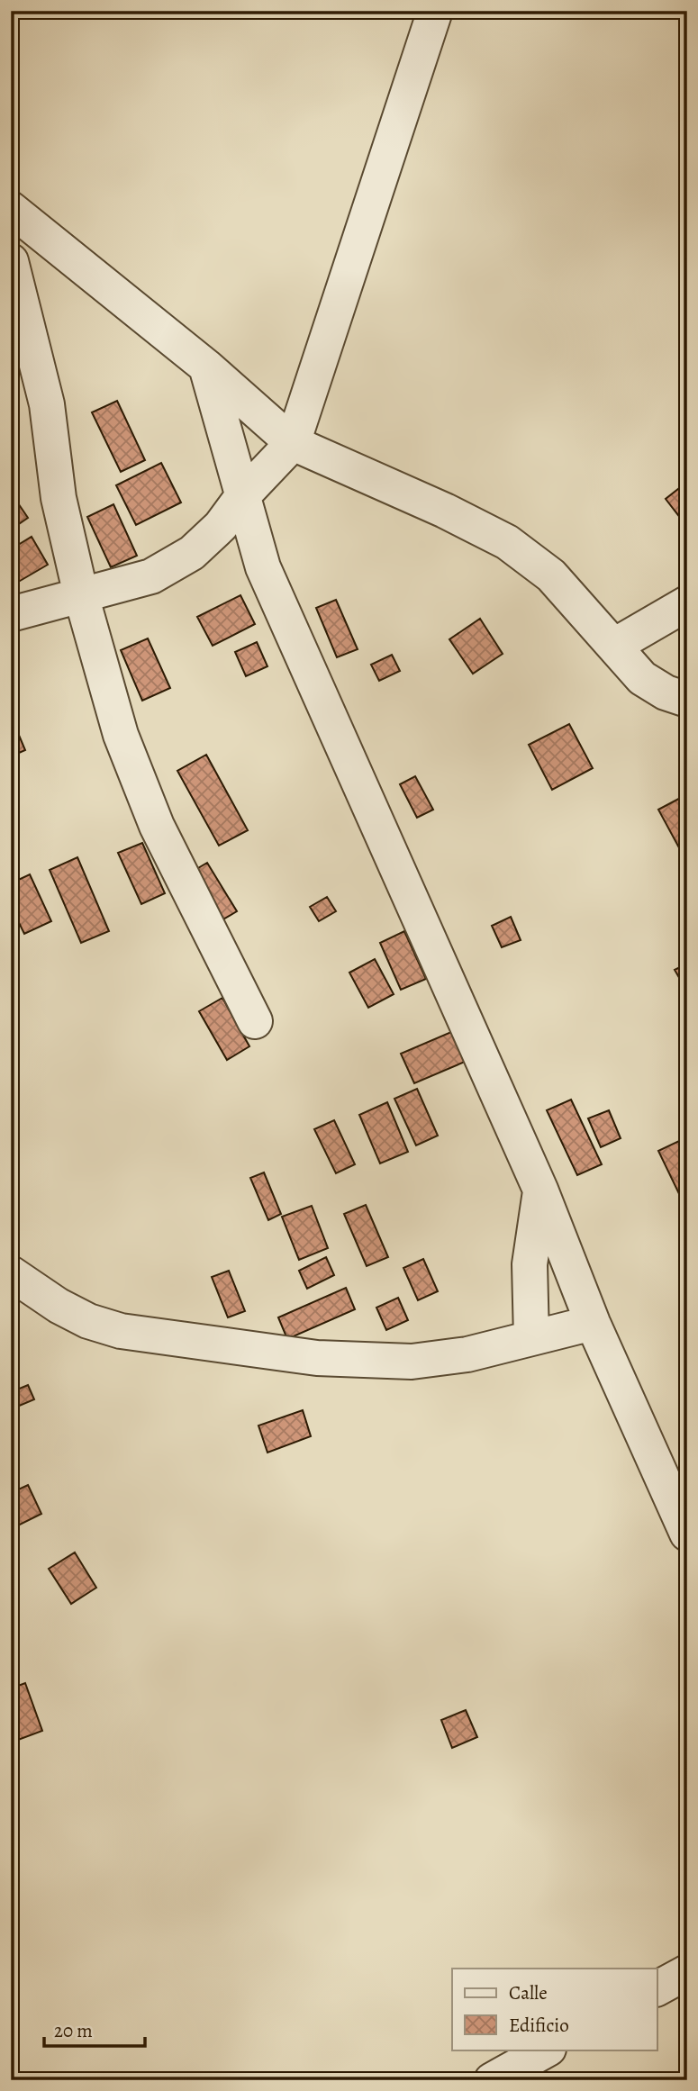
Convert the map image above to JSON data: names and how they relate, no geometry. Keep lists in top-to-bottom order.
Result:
{
  "legend": ["Calle", "Edificio"],
  "scale_bar": "20 m"
}
